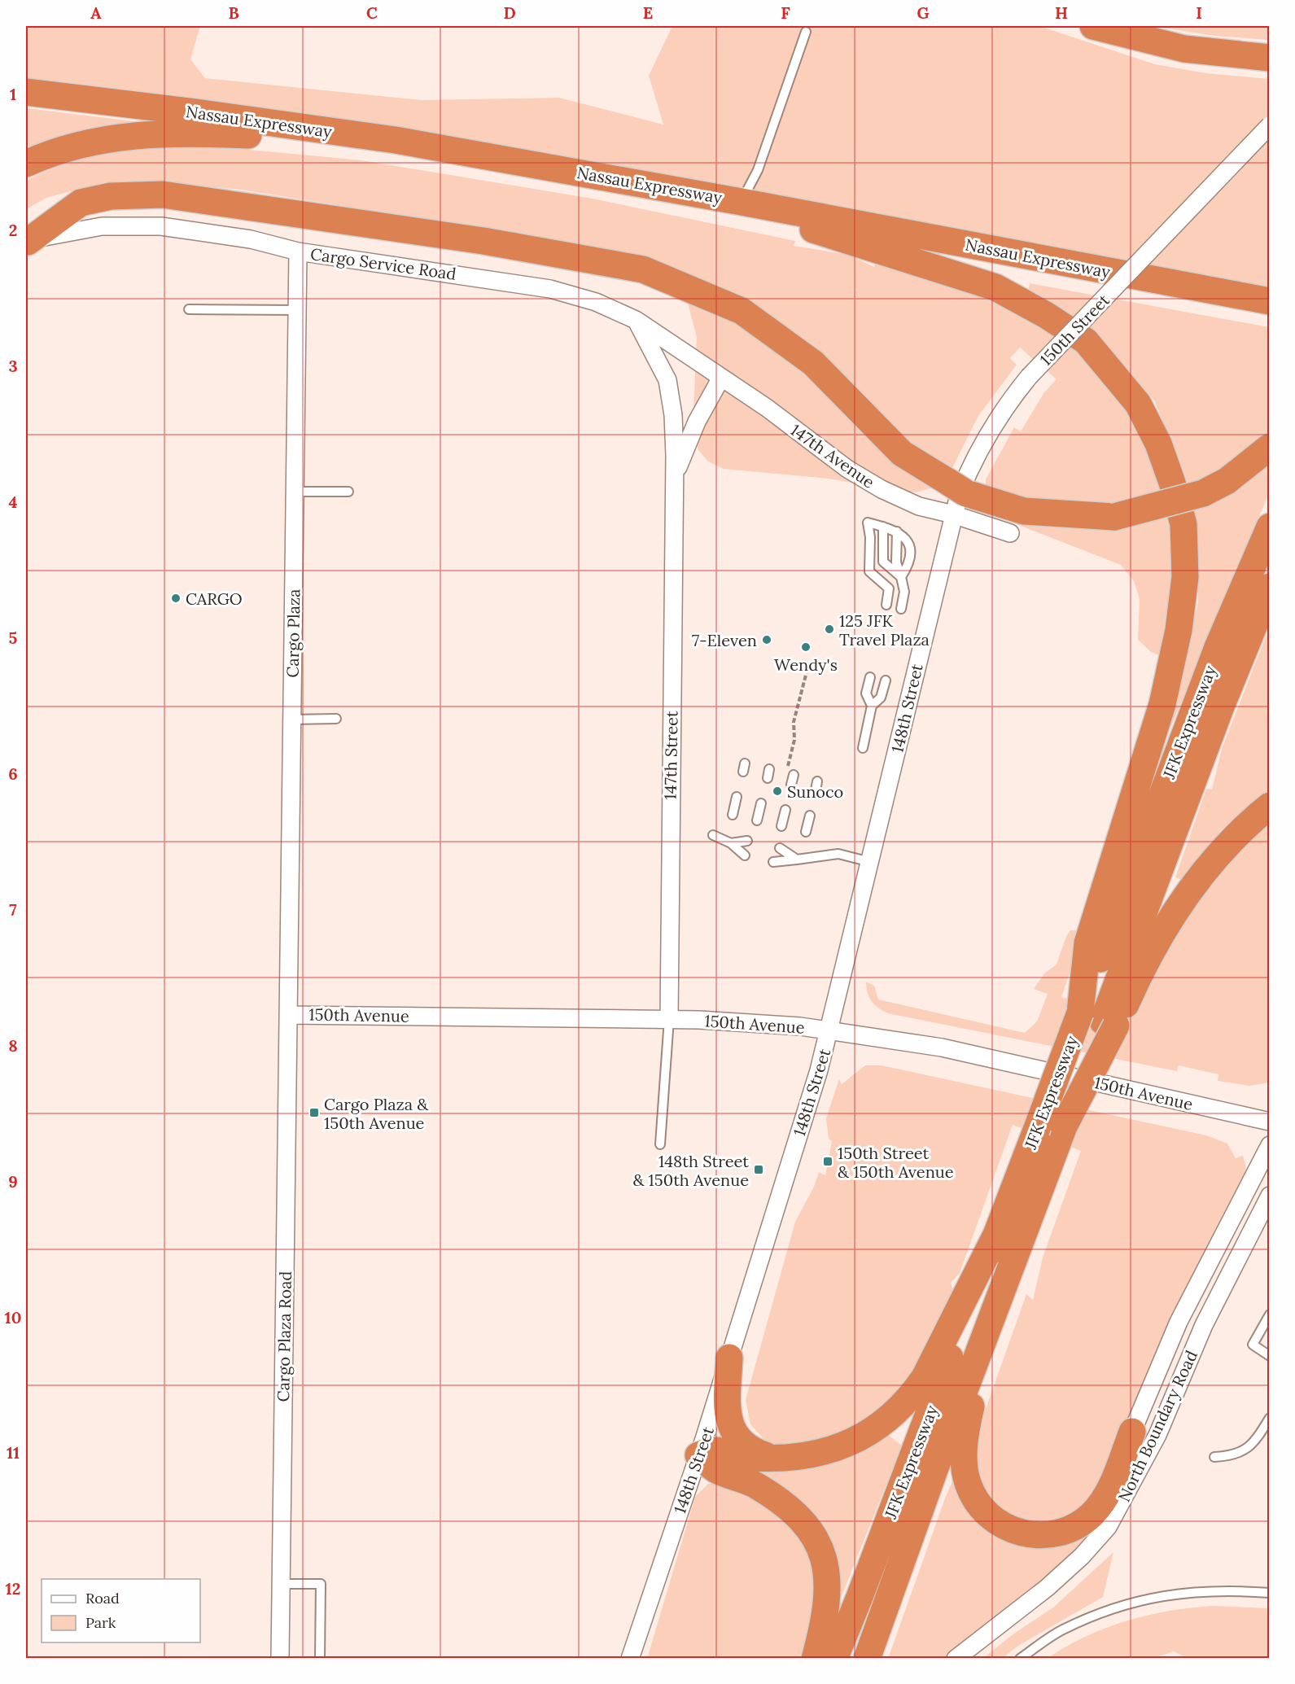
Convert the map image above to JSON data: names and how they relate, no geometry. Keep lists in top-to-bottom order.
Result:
{
  "streets": {
    "highway": ["Nassau Expressway", "JFK Expressway"],
    "street": [
      "Cargo Service Road",
      "150th Street",
      "147th Avenue",
      "Cargo Plaza",
      "148th Street",
      "147th Street",
      "150th Avenue",
      "Cargo Plaza Road",
      "North Boundary Road"
    ]
  },
  "crossings": [
    ["Cargo Service Road", "147th Avenue"],
    ["Cargo Service Road", "Cargo Plaza"],
    ["Cargo Service Road", "147th Street"],
    ["150th Street", "147th Avenue"],
    ["150th Street", "148th Street"],
    ["147th Avenue", "148th Street"],
    ["147th Avenue", "147th Street"],
    ["Cargo Plaza", "150th Avenue"],
    ["Cargo Plaza", "Cargo Plaza Road"],
    ["148th Street", "150th Avenue"],
    ["147th Street", "150th Avenue"],
    ["150th Avenue", "Cargo Plaza Road"]
  ],
  "places": {
    "other": [
      "CARGO",
      "125 JFK Travel Plaza",
      "7-Eleven",
      "Wendy's",
      "Sunoco"
    ],
    "transit": ["Cargo Plaza & 150th Avenue", "150th Street & 150th Avenue", "148th Street & 150th Avenue"]
  },
  "legend": ["Road", "Park"],
  "grid": {
    "columns": [
      "A",
      "B",
      "C",
      "D",
      "E",
      "F",
      "G",
      "H",
      "I"
    ],
    "rows": [
      "1",
      "2",
      "3",
      "4",
      "5",
      "6",
      "7",
      "8",
      "9",
      "10",
      "11",
      "12"
    ]
  }
}
